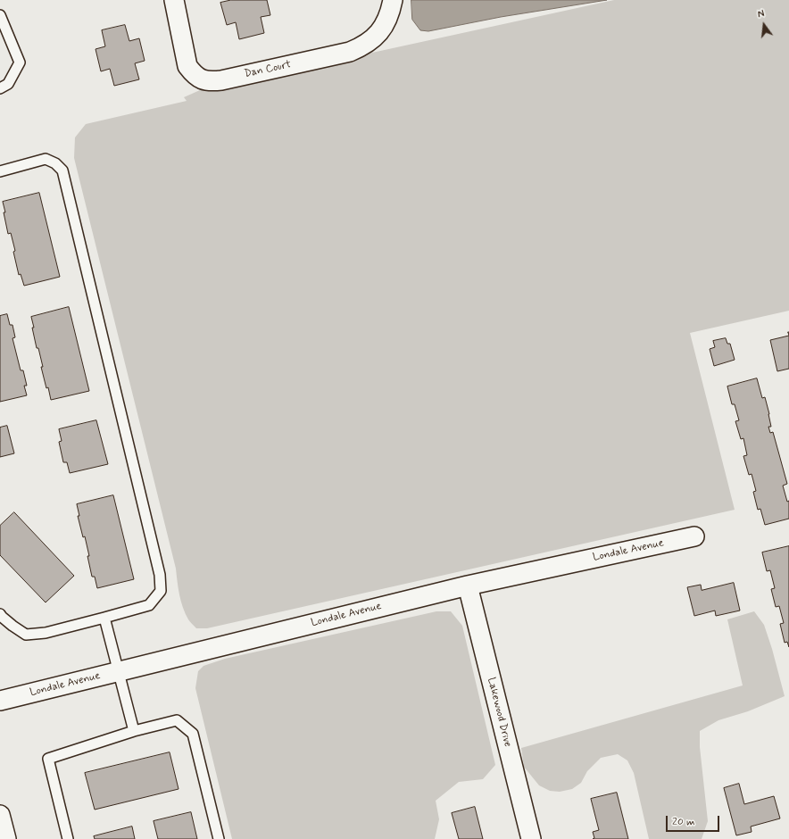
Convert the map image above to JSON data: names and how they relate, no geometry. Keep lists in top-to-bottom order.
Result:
{
  "streets": {
    "street": ["Dan Court", "Londale Avenue", "Lakewood Drive"]
  },
  "crossings": [
    ["Londale Avenue", "Lakewood Drive"]
  ],
  "scale_bar": "20 m",
  "north": "top"
}
